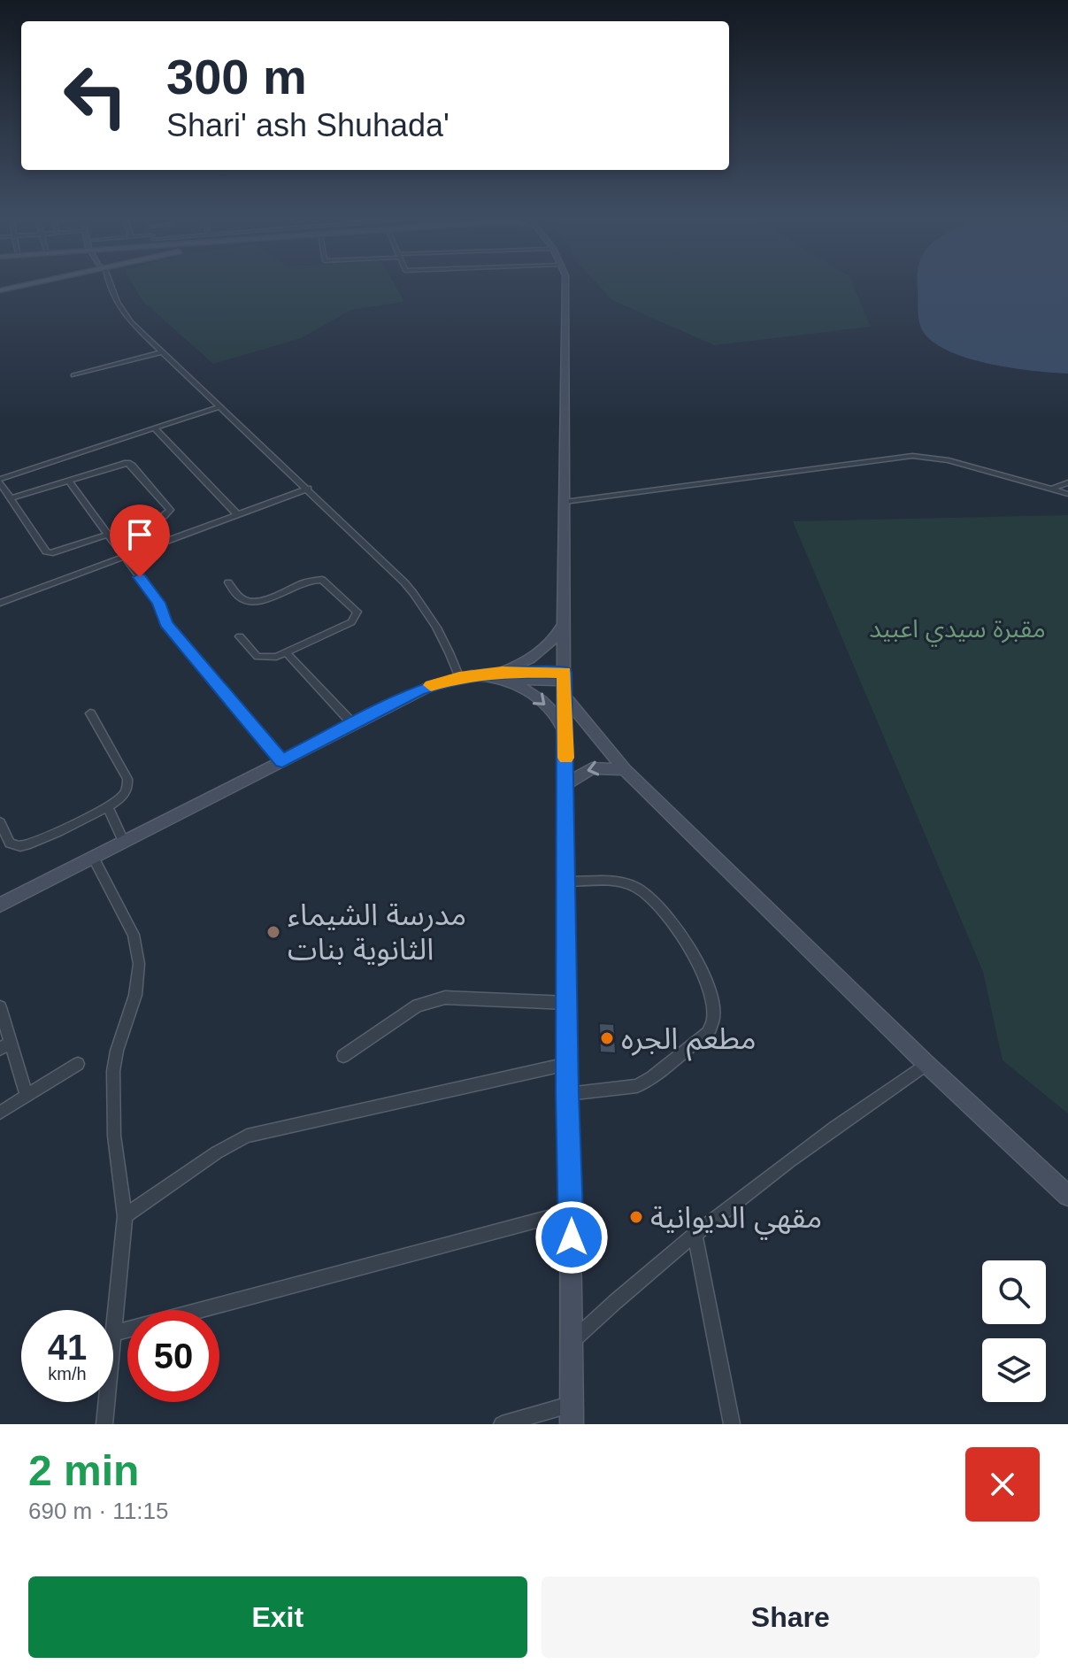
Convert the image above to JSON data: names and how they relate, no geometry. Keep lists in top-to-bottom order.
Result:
{
  "parks": ["مقبرة سيدي اعبيد"],
  "places": ["مدرسة الشيماء الثانوية بنات", "مطعم الجره", "مقهي الديوانية"],
  "page": {
    "turn": ["300 m", "Shari' ash Shuhada'"],
    "speed": "41 km/h",
    "limit": "50",
    "heading": ["2 min", "690 m · 11:15"],
    "buttons": ["Exit", "Share"]
  }
}
